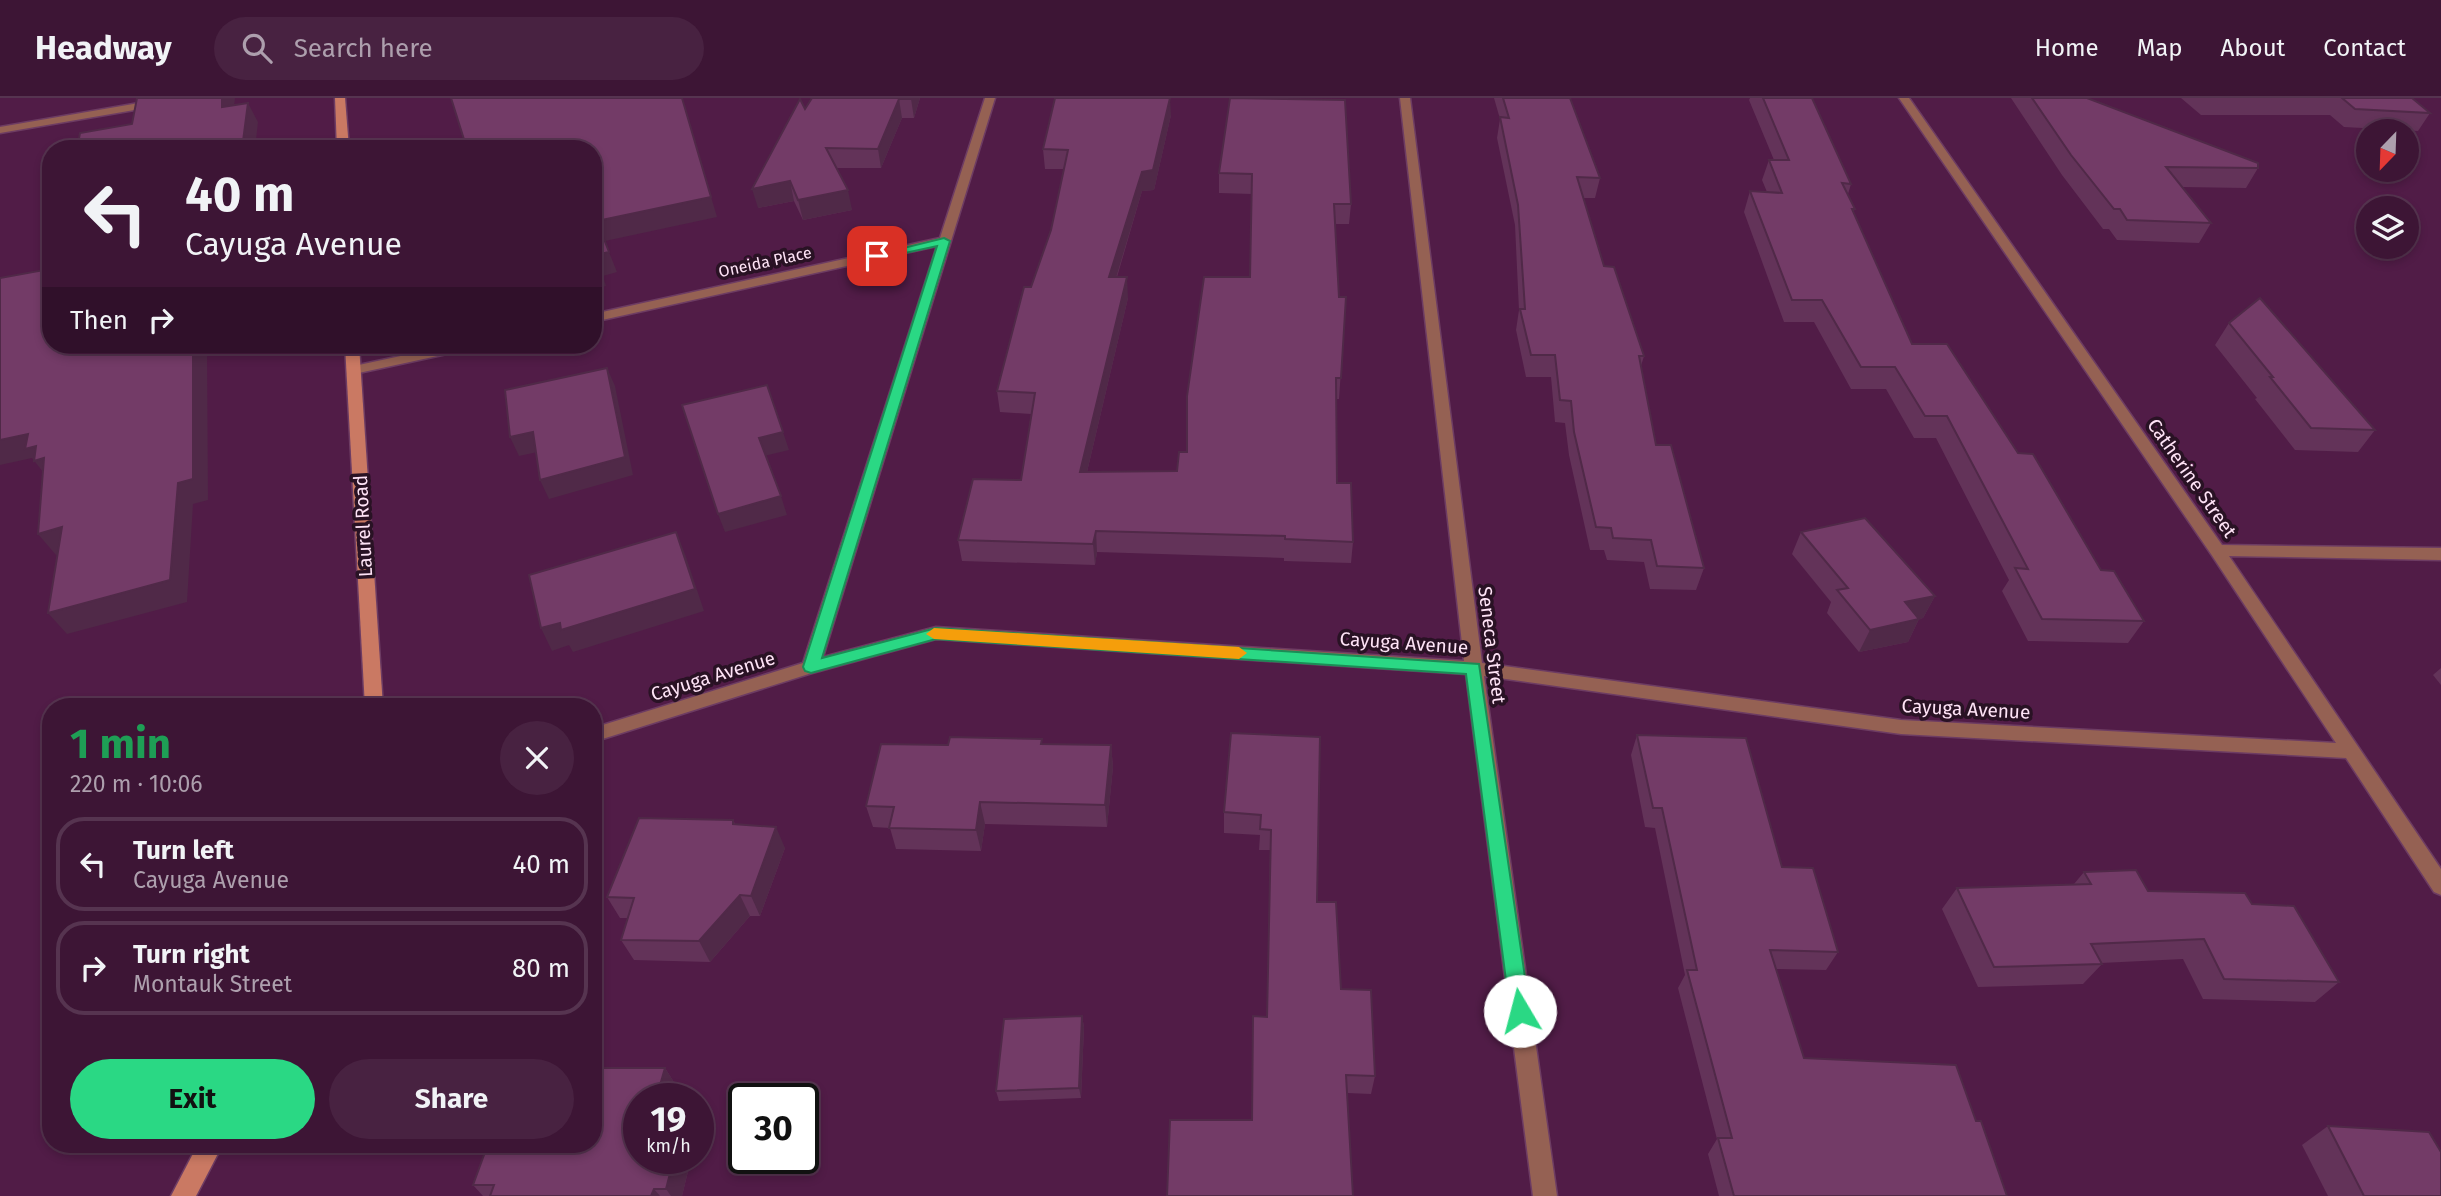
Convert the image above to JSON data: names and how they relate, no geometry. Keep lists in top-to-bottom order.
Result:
{
  "streets": {
    "main road": ["Laurel Road"],
    "street": [
      "Oneida Place",
      "Catherine Street",
      "Cayuga Avenue",
      "Seneca Street"
    ]
  },
  "crossings": [
    ["Catherine Street", "Cayuga Avenue"],
    ["Cayuga Avenue", "Seneca Street"]
  ],
  "north": "bottom left",
  "page": {
    "header": "Headway",
    "search": "Search here",
    "nav": [
      "Home",
      "Map",
      "About",
      "Contact"
    ],
    "turn": ["40 m", "Cayuga Avenue"],
    "then": "Then",
    "heading": ["1 min", "220 m · 10:06"],
    "list": [
      {
        "name": "Turn left",
        "note": "Cayuga Avenue",
        "value": "40 m"
      },
      {
        "name": "Turn right",
        "note": "Montauk Street",
        "value": "80 m"
      }
    ],
    "buttons": ["Exit", "Share"],
    "speed": "19 km/h",
    "limit": "30"
  }
}
